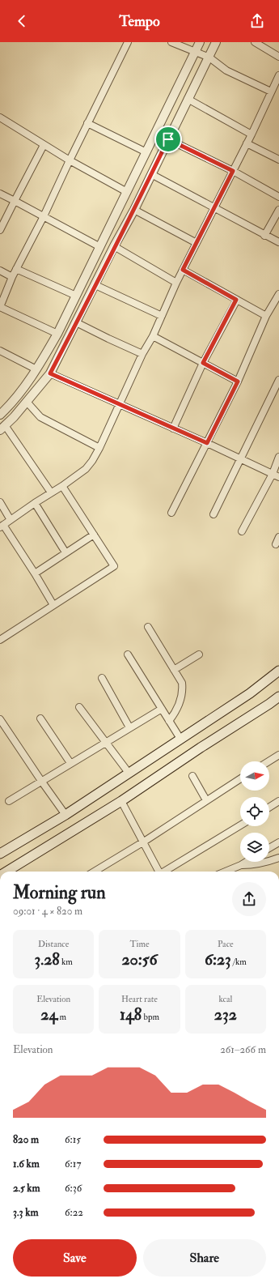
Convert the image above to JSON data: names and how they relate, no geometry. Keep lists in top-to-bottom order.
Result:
{
  "north": "right",
  "page": {
    "header": "Tempo",
    "heading": ["Morning run", "09:01 · 4 × 820 m"],
    "stats": [
      ["Distance", "3.28 km"],
      ["Time", "20:56"],
      ["Pace", "6:23 /km"],
      ["Elevation", "24 m"],
      ["Heart rate", "148 bpm"],
      ["kcal", "232"]
    ],
    "chart": ["Elevation", "261–266 m"],
    "list": [
      {
        "name": "820 m",
        "note": "6:15"
      },
      {
        "name": "1.6 km",
        "note": "6:17"
      },
      {
        "name": "2.5 km",
        "note": "6:36"
      },
      {
        "name": "3.3 km",
        "note": "6:22"
      }
    ],
    "buttons": ["Save", "Share"]
  }
}
